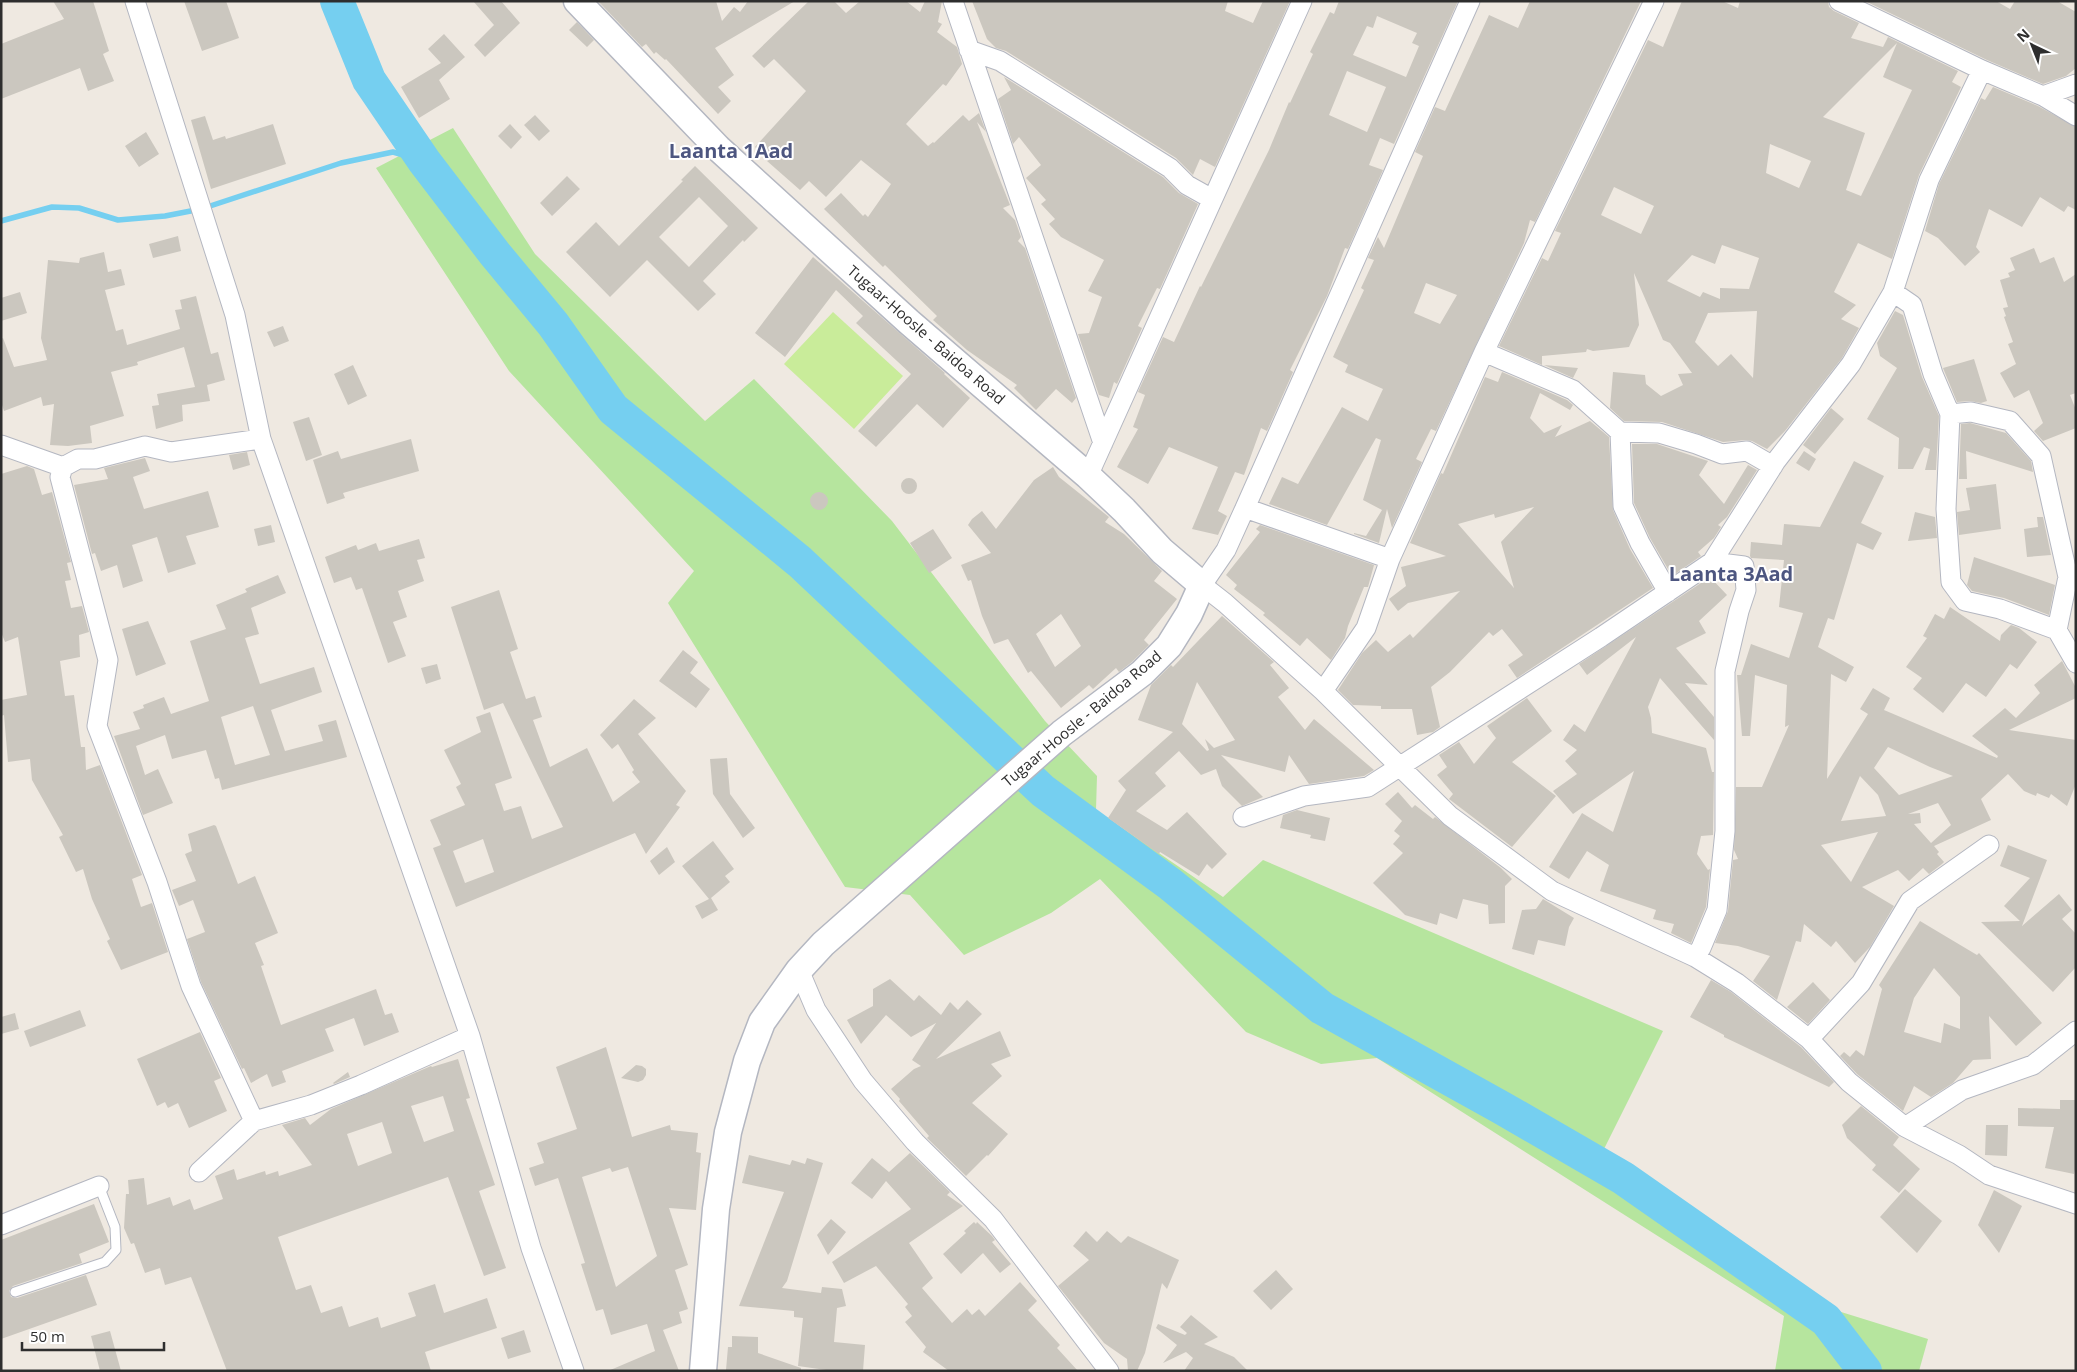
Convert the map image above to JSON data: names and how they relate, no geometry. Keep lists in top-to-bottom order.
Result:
{
  "streets": {
    "main road": ["Tugaar-Hoosle - Baidoa Road"]
  },
  "districts": ["Laanta 1Aad", "Laanta 3Aad"],
  "scale_bar": "50 m",
  "north": "top left"
}
